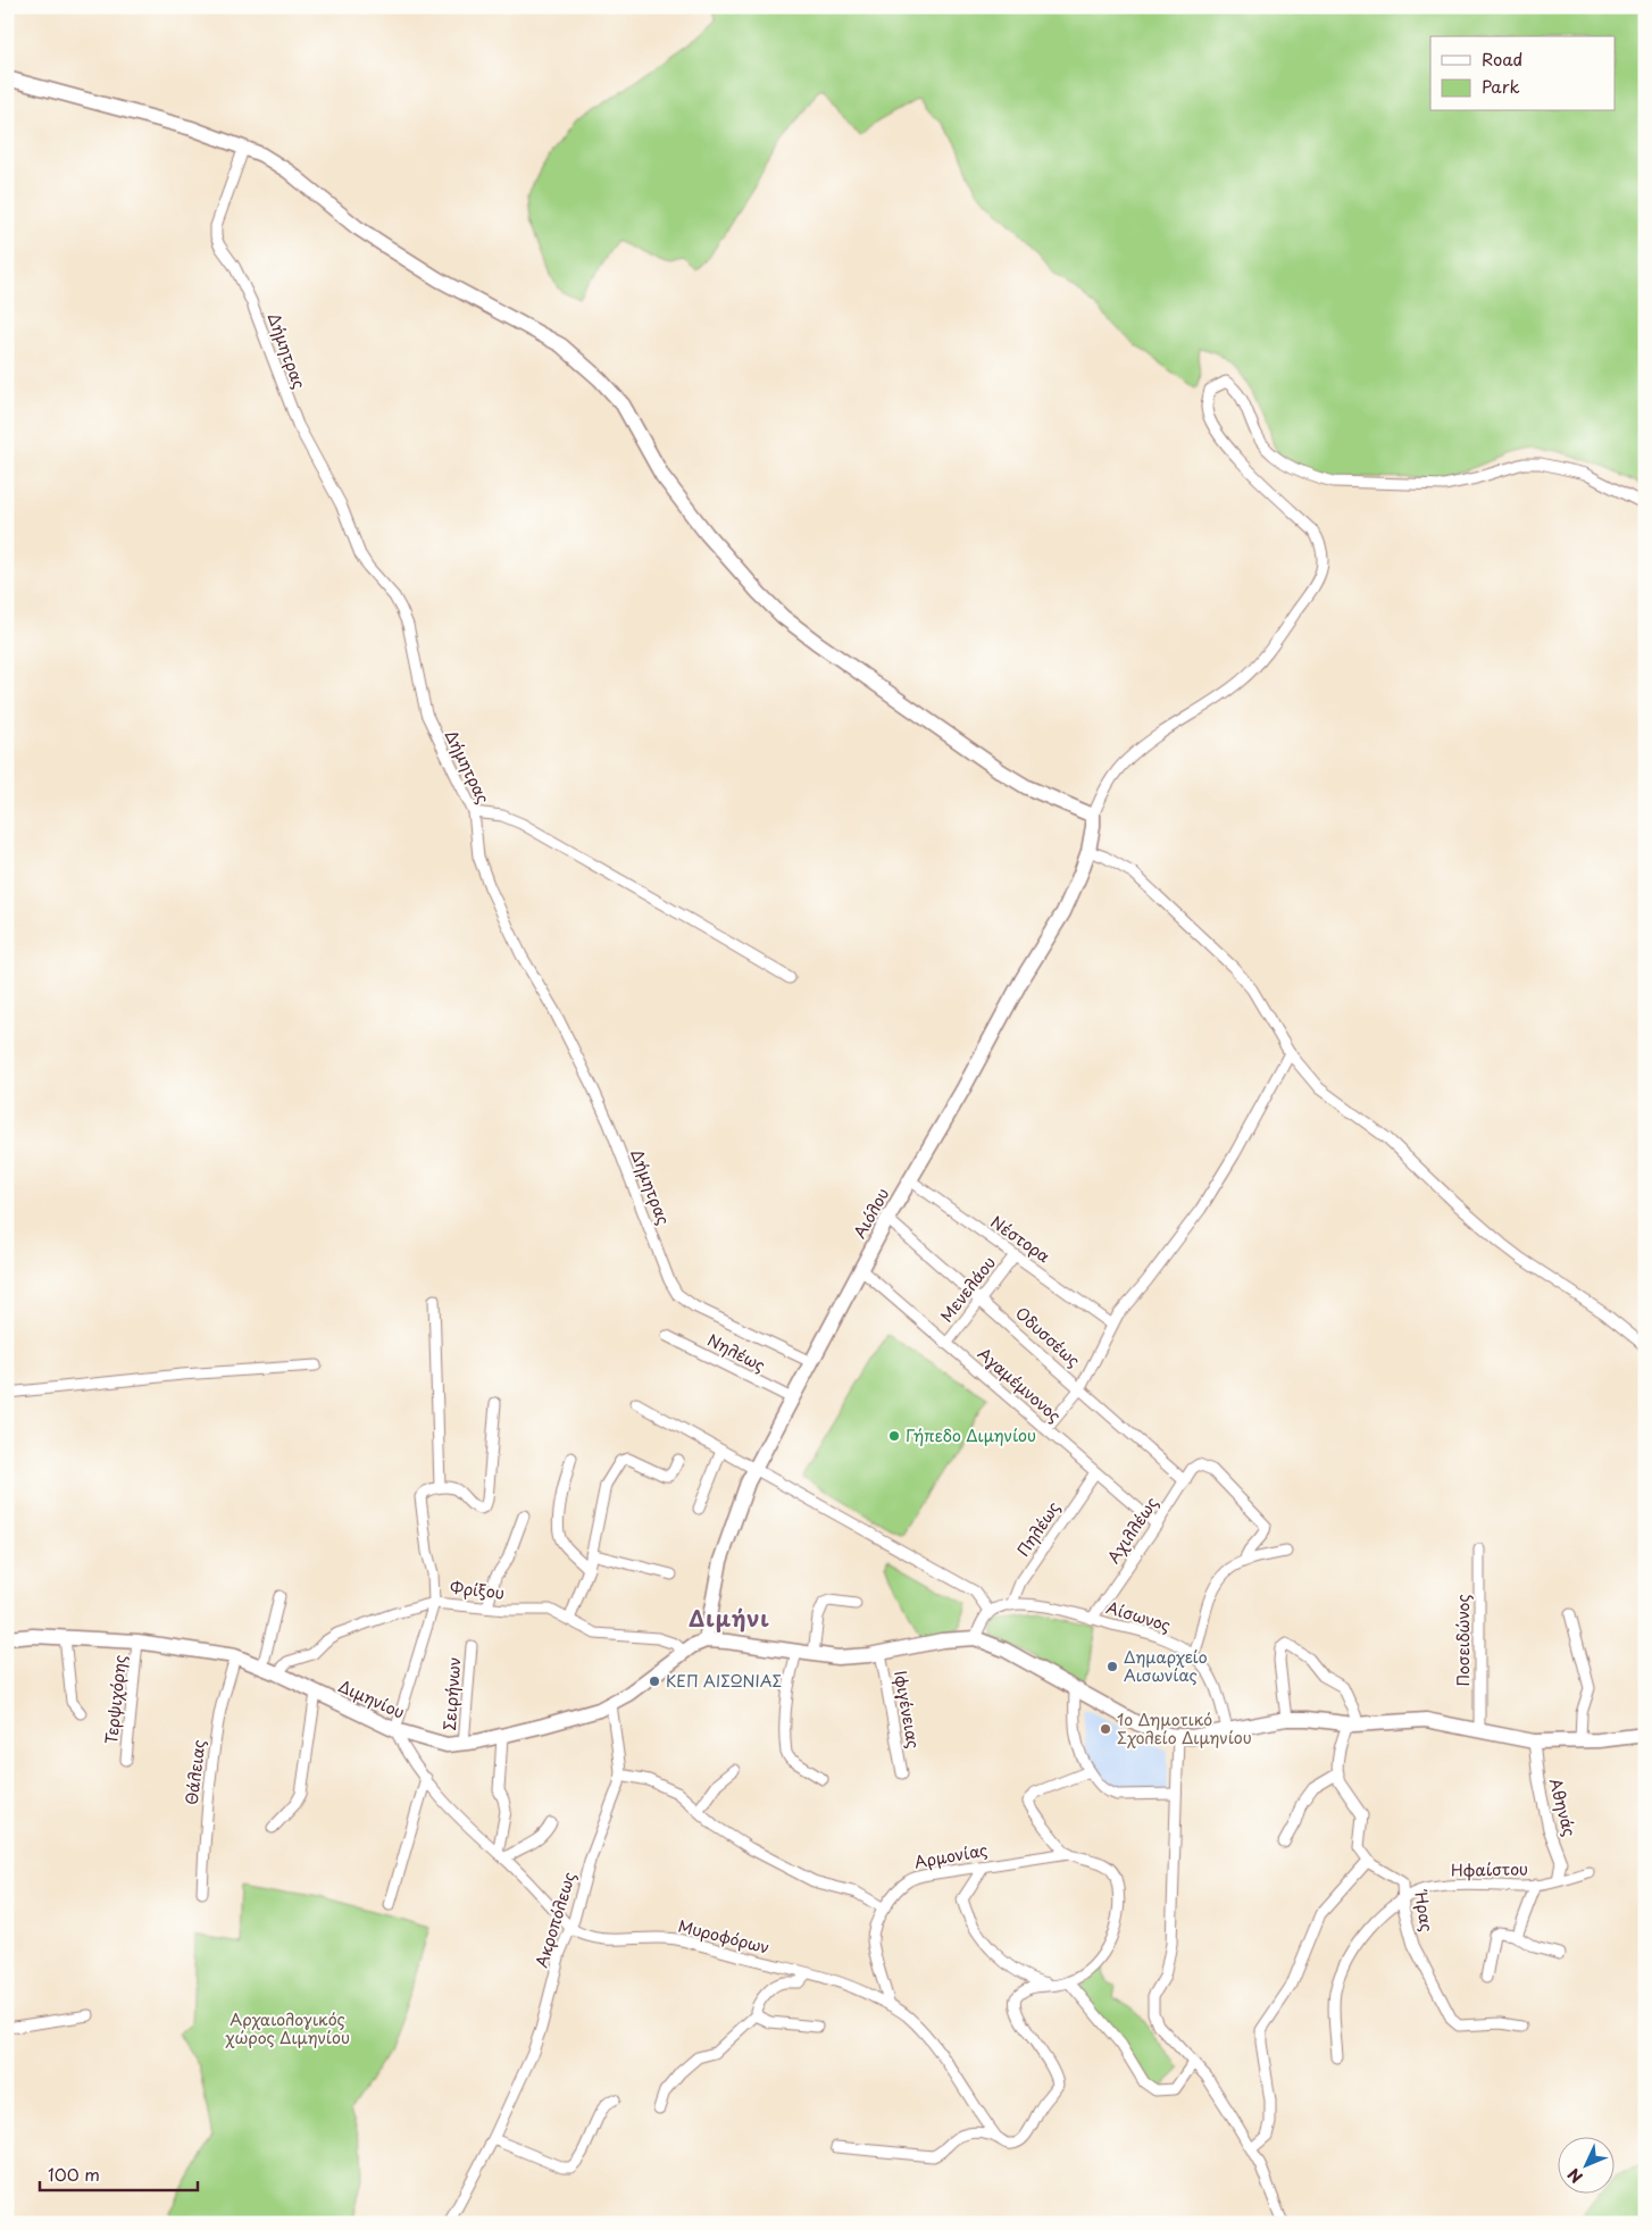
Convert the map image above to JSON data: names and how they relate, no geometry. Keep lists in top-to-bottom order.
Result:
{
  "streets": {
    "street": [
      "Δήμητρας",
      "Αιόλου",
      "Νέστορα",
      "Μενελάου",
      "Οδυσσέως",
      "Νηλέως",
      "Αγαμέμνονος",
      "Πηλέως",
      "Αχιλλέως",
      "Φρίξου",
      "Αίσωνος",
      "Ποσειδώνος",
      "Σειρήνων",
      "Τερψιχόρης",
      "Διμηνίου",
      "Ιφιγένειας",
      "Θάλειας",
      "Αθηνάς",
      "Αρμονίας",
      "Ηφαίστου",
      "Ήρας",
      "Ακροπόλεως",
      "Μυροφόρων"
    ]
  },
  "crossings": [
    ["Δήμητρας", "Αιόλου"],
    ["Αιόλου", "Νέστορα"],
    ["Αιόλου", "Οδυσσέως"],
    ["Αιόλου", "Νηλέως"],
    ["Αιόλου", "Αγαμέμνονος"],
    ["Αιόλου", "Διμηνίου"],
    ["Νέστορα", "Μενελάου"],
    ["Μενελάου", "Οδυσσέως"],
    ["Μενελάου", "Αγαμέμνονος"],
    ["Οδυσσέως", "Αχιλλέως"],
    ["Αγαμέμνονος", "Πηλέως"],
    ["Αγαμέμνονος", "Αχιλλέως"],
    ["Πηλέως", "Αίσωνος"],
    ["Αχιλλέως", "Αίσωνος"],
    ["Φρίξου", "Διμηνίου"],
    ["Σειρήνων", "Διμηνίου"],
    ["Τερψιχόρης", "Διμηνίου"],
    ["Διμηνίου", "Θάλειας"],
    ["Διμηνίου", "Ακροπόλεως"],
    ["Διμηνίου", "Μυροφόρων"],
    ["Αθηνάς", "Ηφαίστου"],
    ["Αρμονίας", "Μυροφόρων"],
    ["Ηφαίστου", "Ήρας"],
    ["Ακροπόλεως", "Μυροφόρων"]
  ],
  "districts": ["Διμήνι"],
  "parks": ["Αρχαιολογικός χώρος Διμηνίου"],
  "places": [
    "Γήπεδο Διμηνίου",
    "Δημαρχείο Αισωνίας",
    "ΚΕΠ ΑΙΣΩΝΙΑΣ",
    "1ο Δημοτικό Σχολείο Διμηνίου"
  ],
  "legend": ["Road", "Park"],
  "scale_bar": "100 m",
  "north": "bottom left"
}
